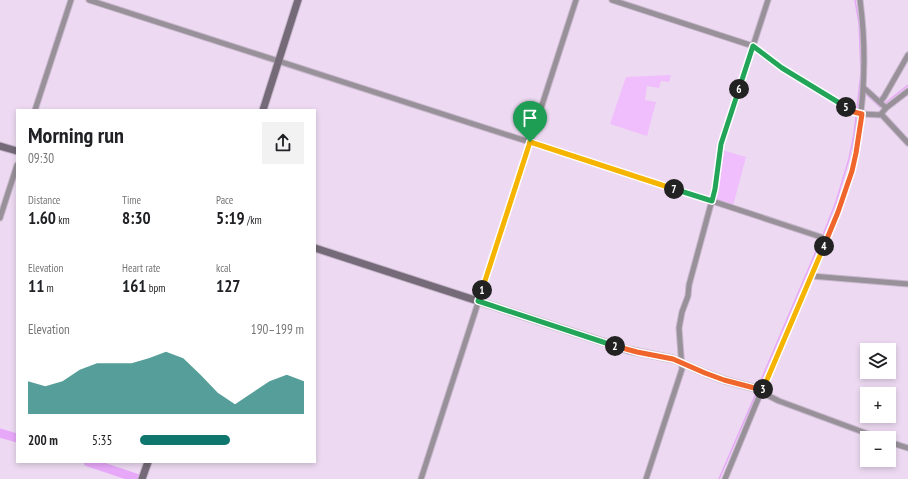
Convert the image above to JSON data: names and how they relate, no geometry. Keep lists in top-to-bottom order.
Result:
{
  "page": {
    "pins": [
      "6",
      "5",
      "7",
      "4",
      "1",
      "2",
      "3"
    ],
    "heading": ["Morning run", "09:30"],
    "stats": [
      ["Distance", "1.60 km"],
      ["Time", "8:30"],
      ["Pace", "5:19 /km"],
      ["Elevation", "11 m"],
      ["Heart rate", "161 bpm"],
      ["kcal", "127"]
    ],
    "chart": ["Elevation", "190–199 m"],
    "map_buttons": ["+", "−"],
    "list": [
      {
        "name": "200 m",
        "note": "5:35"
      }
    ]
  }
}
